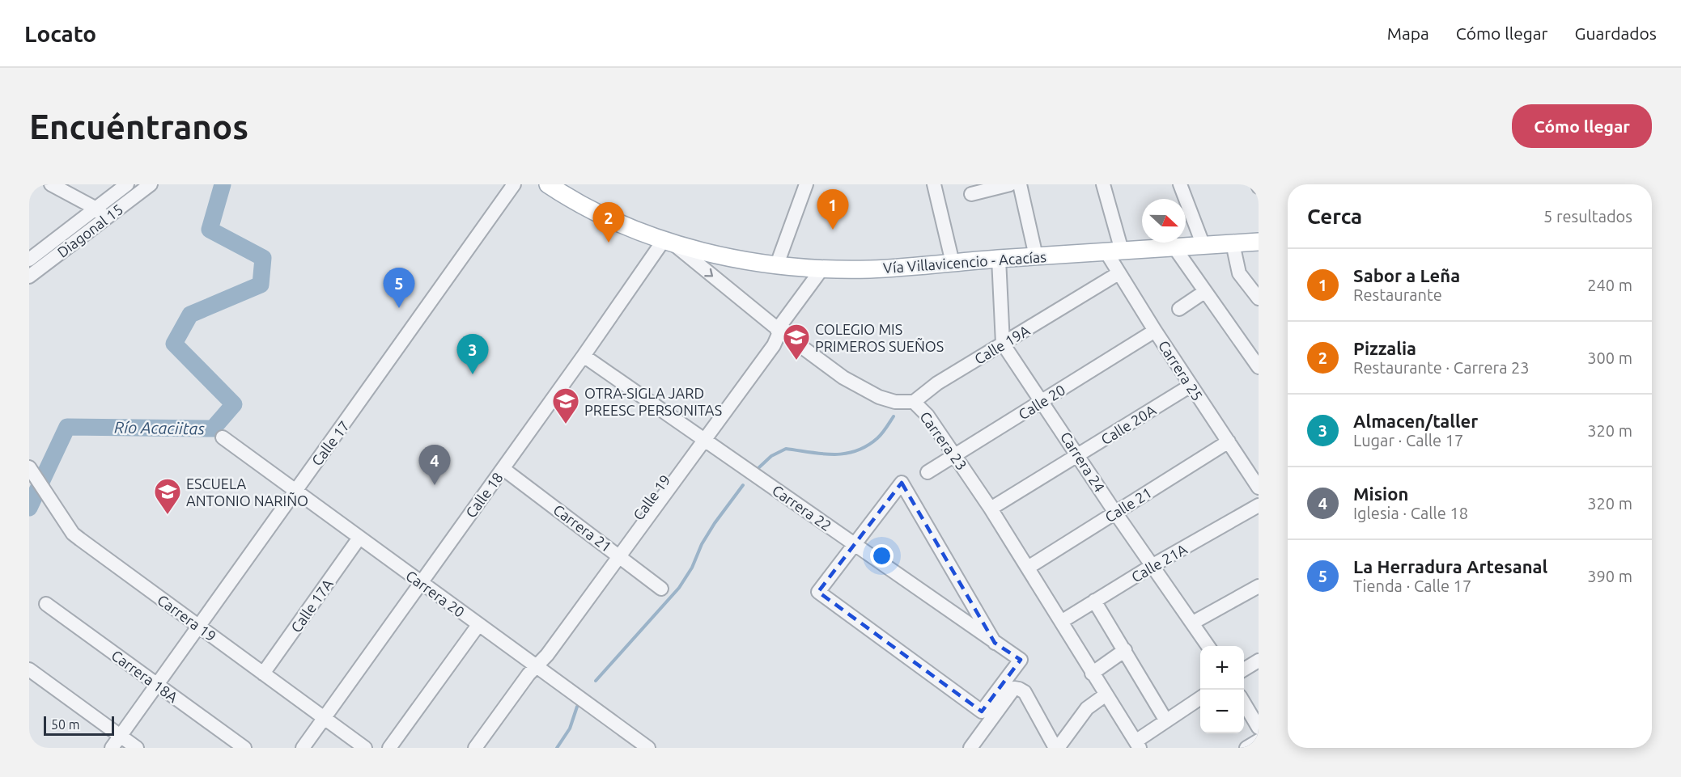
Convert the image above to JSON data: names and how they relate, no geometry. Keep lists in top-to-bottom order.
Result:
{
  "streets": {
    "main road": ["Vía Villavicencio - Acacías", "Carrera 23"],
    "street": [
      "Diagonal 15",
      "Calle 19A",
      "Carrera 25",
      "Calle 20",
      "Calle 20A",
      "Calle 17",
      "Carrera 24",
      "Calle 18",
      "Calle 19",
      "Calle 21",
      "Carrera 22",
      "Carrera 21",
      "Calle 21A",
      "Carrera 20",
      "Calle 17A",
      "Carrera 19",
      "Carrera 18A"
    ]
  },
  "crossings": [
    ["Vía Villavicencio - Acacías", "Carrera 25"],
    ["Vía Villavicencio - Acacías", "Carrera 23"],
    ["Vía Villavicencio - Acacías", "Calle 18"],
    ["Vía Villavicencio - Acacías", "Calle 19"],
    ["Calle 19A", "Carrera 25"],
    ["Calle 19A", "Carrera 23"],
    ["Calle 19A", "Carrera 24"],
    ["Carrera 25", "Calle 20"],
    ["Carrera 25", "Calle 20A"],
    ["Carrera 25", "Calle 21"],
    ["Calle 20", "Carrera 23"],
    ["Calle 20", "Carrera 24"],
    ["Calle 20A", "Carrera 23"],
    ["Calle 20A", "Carrera 24"],
    ["Carrera 23", "Calle 18"],
    ["Carrera 23", "Calle 19"],
    ["Carrera 23", "Calle 21"],
    ["Carrera 23", "Calle 21A"],
    ["Calle 17", "Carrera 20"],
    ["Calle 17", "Carrera 19"],
    ["Calle 17", "Carrera 18A"],
    ["Carrera 24", "Calle 21"],
    ["Carrera 24", "Calle 21A"],
    ["Calle 18", "Carrera 22"],
    ["Calle 18", "Carrera 21"],
    ["Calle 18", "Carrera 20"],
    ["Calle 18", "Carrera 19"],
    ["Calle 19", "Carrera 22"],
    ["Calle 19", "Carrera 21"],
    ["Calle 19", "Carrera 20"],
    ["Carrera 20", "Calle 17A"],
    ["Calle 17A", "Carrera 19"]
  ],
  "water": ["Río Acaciitas"],
  "places": {
    "school or university": ["COLEGIO MIS PRIMEROS SUEÑOS", "OTRA-SIGLA JARD PREESC PERSONITAS", "ESCUELA ANTONIO NARIÑO"]
  },
  "scale_bar": "50 m",
  "north": "right",
  "page": {
    "header": "Locato",
    "nav": ["Mapa", "Cómo llegar", "Guardados"],
    "buttons": "Cómo llegar",
    "title": "Encuéntranos",
    "heading": ["Cerca", "5 resultados"],
    "pins": [
      "1",
      "2",
      "5",
      "3",
      "4"
    ],
    "list": [
      {
        "mark": "1",
        "name": "Sabor a Leña",
        "note": "Restaurante",
        "value": "240 m"
      },
      {
        "mark": "2",
        "name": "Pizzalia",
        "note": "Restaurante · Carrera 23",
        "value": "300 m"
      },
      {
        "mark": "3",
        "name": "Almacen/taller",
        "note": "Lugar · Calle 17",
        "value": "320 m"
      },
      {
        "mark": "4",
        "name": "Mision",
        "note": "Iglesia · Calle 18",
        "value": "320 m"
      },
      {
        "mark": "5",
        "name": "La Herradura Artesanal",
        "note": "Tienda · Calle 17",
        "value": "390 m"
      }
    ],
    "map_buttons": ["+", "−"],
    "scale": "50 m"
  }
}
